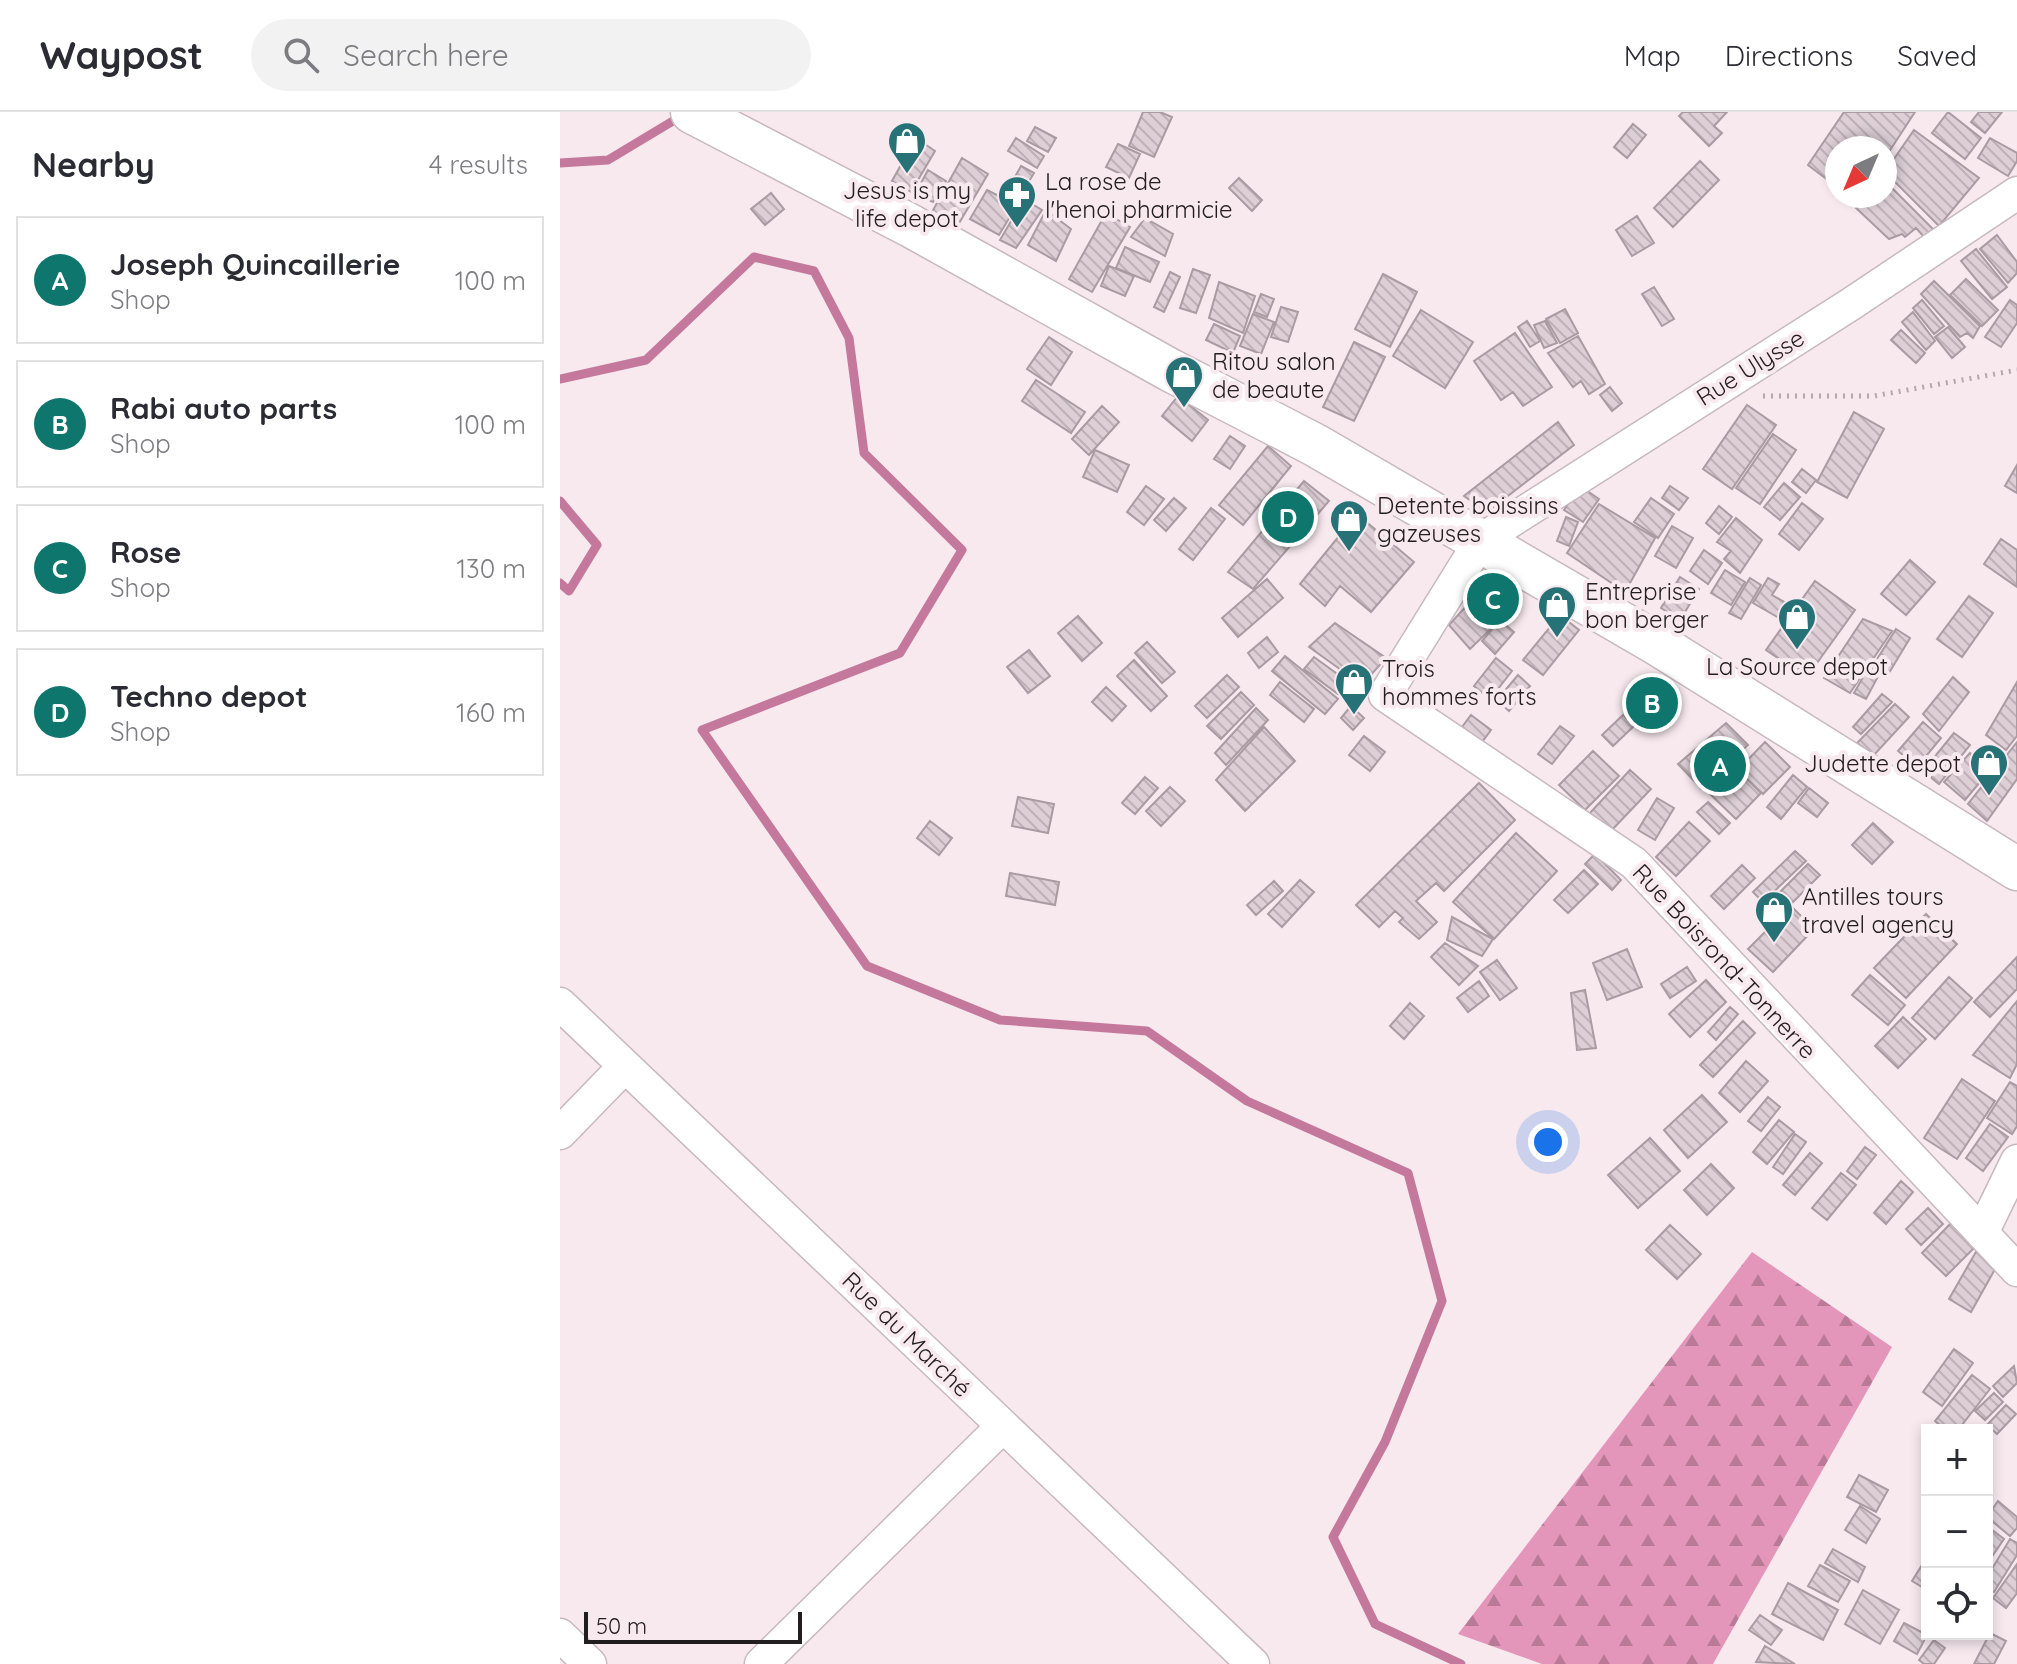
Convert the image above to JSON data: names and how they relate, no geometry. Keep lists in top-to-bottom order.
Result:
{
  "streets": {
    "street": ["Rue Ulysse", "Rue Boisrond-Tonnerre", "Rue du Marché"]
  },
  "crossings": [
    ["Rue Ulysse", "Rue Boisrond-Tonnerre"]
  ],
  "places": {
    "shop": [
      "Jesus is my life depot",
      "Ritou salon de beaute",
      "Detente boissins gazeuses",
      "Entreprise bon berger",
      "La Source depot",
      "Trois hommes forts",
      "Judette depot",
      "Antilles tours travel agency"
    ],
    "pharmacy": ["La rose de l'henoi pharmicie"]
  },
  "scale_bar": "50 m",
  "north": "bottom left",
  "page": {
    "header": "Waypost",
    "search": "Search here",
    "nav": ["Map", "Directions", "Saved"],
    "heading": ["Nearby", "4 results"],
    "list": [
      {
        "mark": "A",
        "name": "Joseph Quincaillerie",
        "note": "Shop",
        "value": "100 m"
      },
      {
        "mark": "B",
        "name": "Rabi auto parts",
        "note": "Shop",
        "value": "100 m"
      },
      {
        "mark": "C",
        "name": "Rose",
        "note": "Shop",
        "value": "130 m"
      },
      {
        "mark": "D",
        "name": "Techno depot",
        "note": "Shop",
        "value": "160 m"
      }
    ],
    "pins": [
      "D",
      "C",
      "B",
      "A"
    ],
    "map_buttons": ["+", "−"],
    "scale": "50 m"
  }
}
